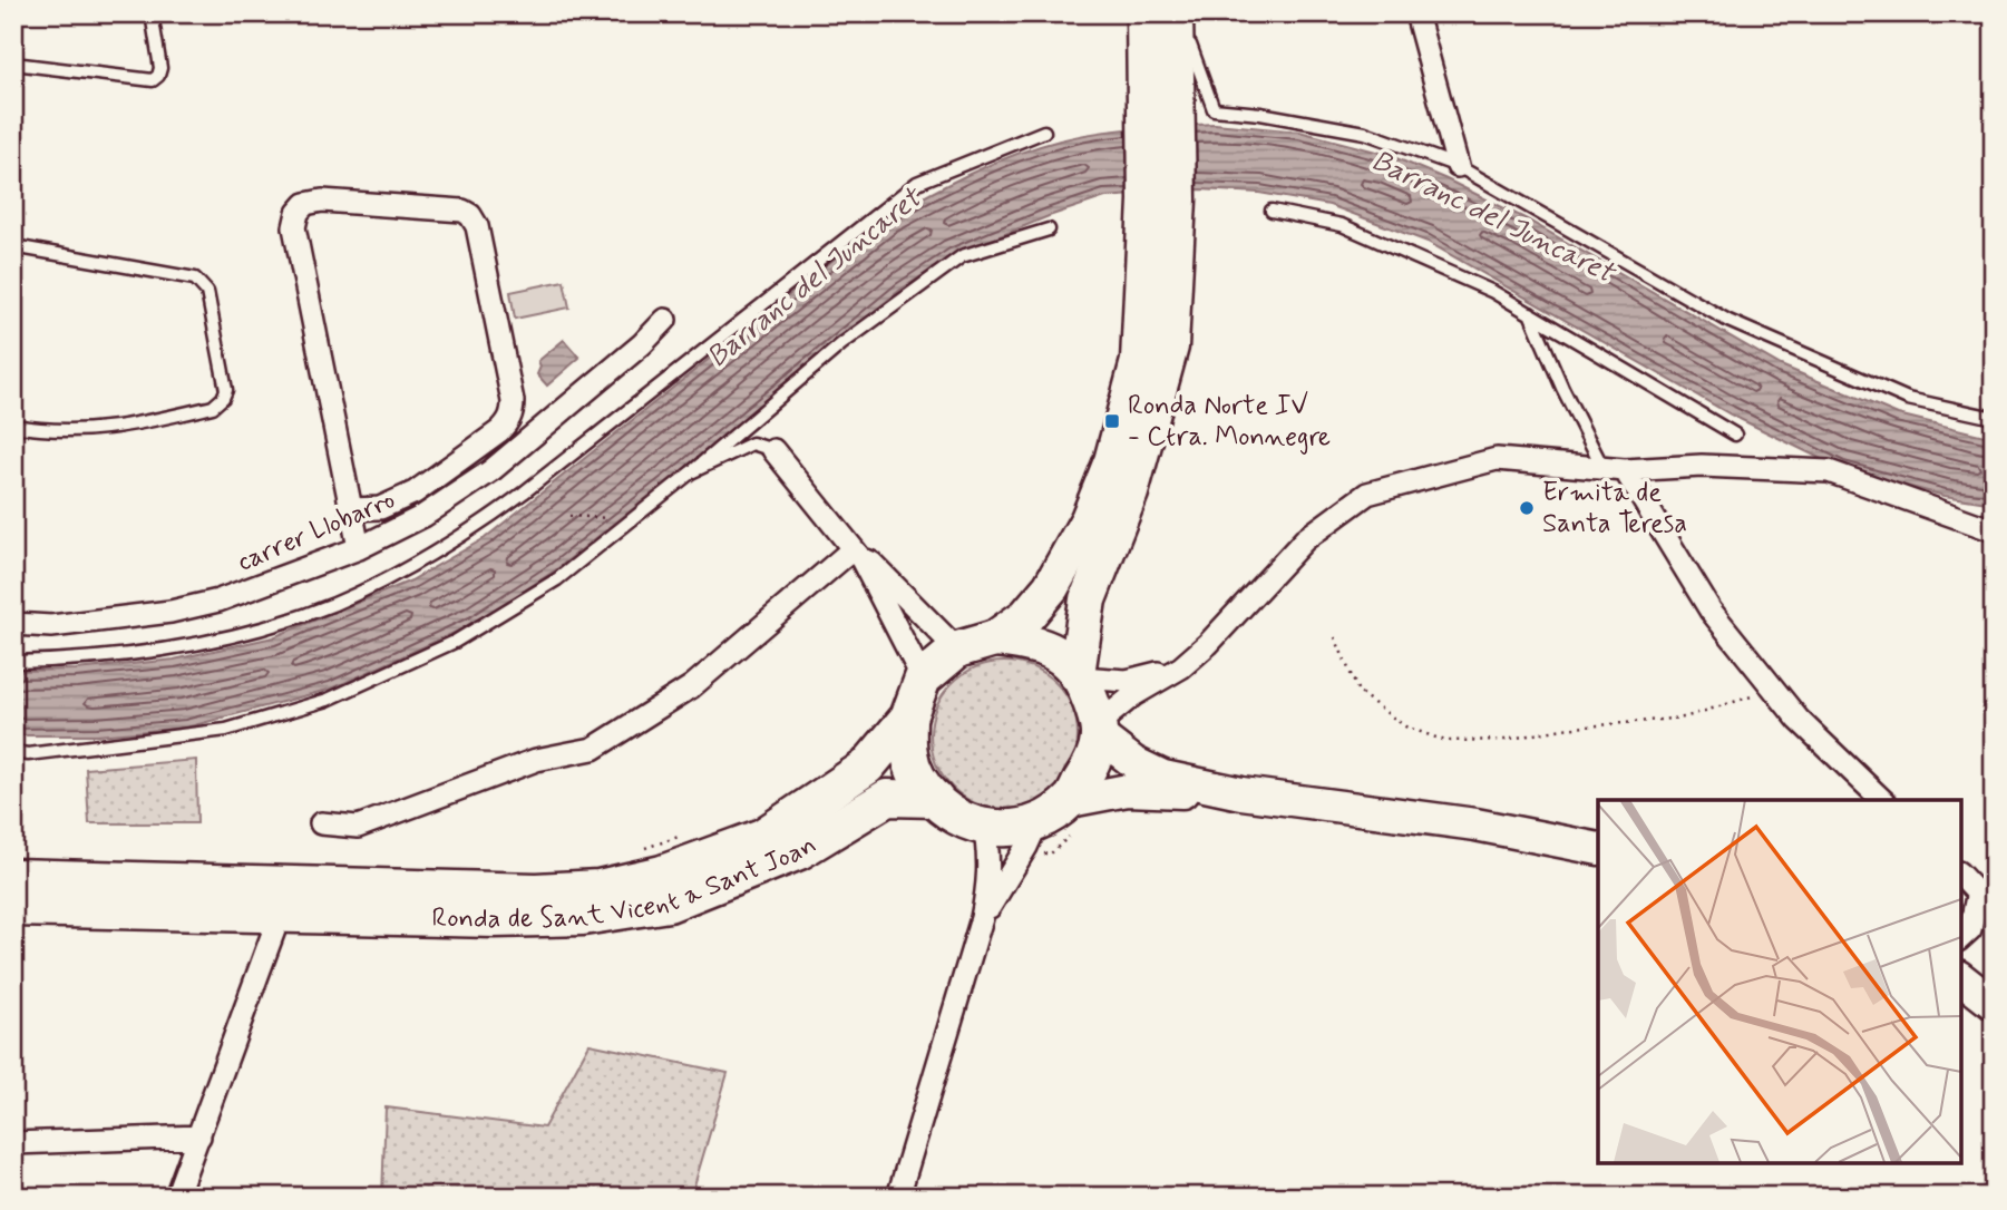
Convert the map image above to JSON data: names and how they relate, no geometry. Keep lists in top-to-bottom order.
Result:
{
  "streets": {
    "main road": ["Ronda de Sant Vicent a Sant Joan"],
    "street": ["carrer Llobarro"]
  },
  "water": ["Barranc del Juncaret"],
  "places": {
    "transit": ["Ronda Norte IV - Ctra. Monnegre"],
    "other": ["Ermita de Santa Teresa"]
  }
}
